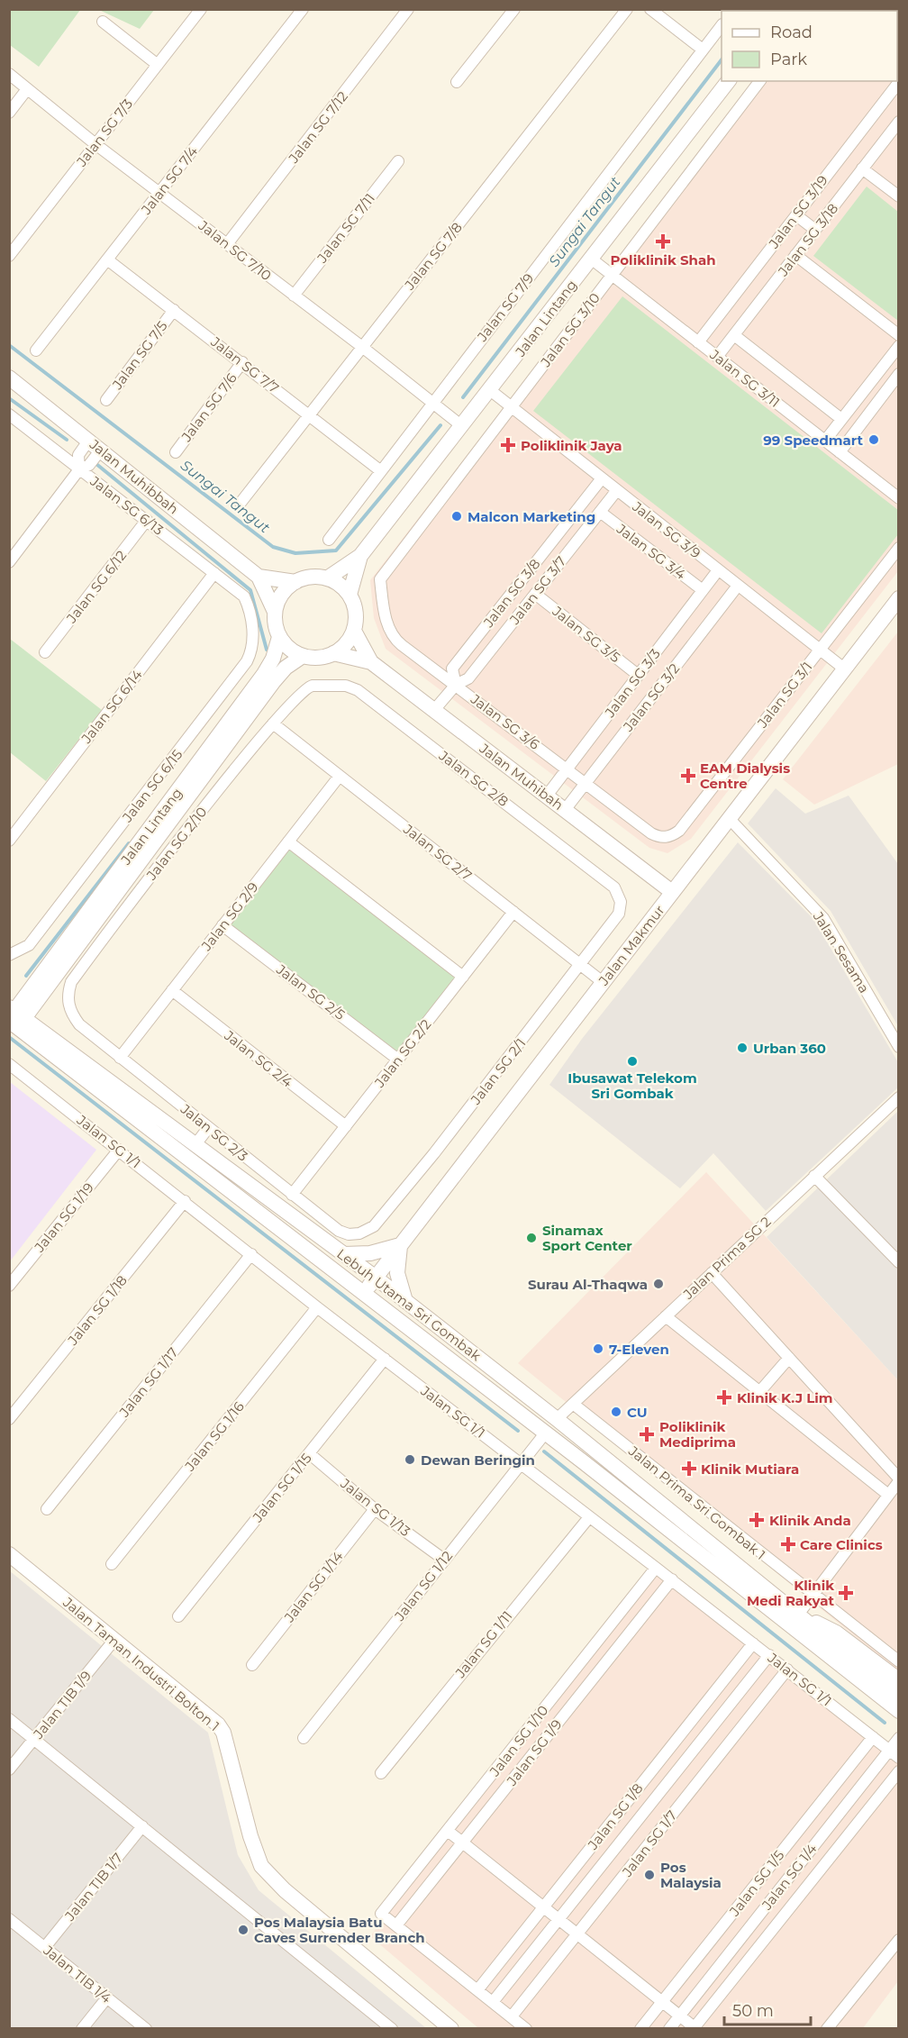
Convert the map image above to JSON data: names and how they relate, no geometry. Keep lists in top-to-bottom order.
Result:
{
  "streets": {
    "street": [
      "Jalan SG 7/12",
      "Jalan SG 7/3",
      "Jalan SG 7/4",
      "Jalan SG 3/19",
      "Jalan SG 7/11",
      "Jalan SG 3/18",
      "Jalan SG 7/10",
      "Jalan SG 7/8",
      "Jalan SG 7/9",
      "Jalan Lintang",
      "Jalan SG 3/10",
      "Jalan SG 7/5",
      "Jalan SG 7/7",
      "Jalan SG 3/11",
      "Jalan SG 7/6",
      "Jalan Muhibbah",
      "Jalan SG 6/13",
      "Jalan SG 3/9",
      "Jalan SG 3/4",
      "Jalan SG 6/12",
      "Jalan SG 3/7",
      "Jalan SG 3/8",
      "Jalan SG 3/5",
      "Jalan SG 3/3",
      "Jalan SG 3/1",
      "Jalan SG 3/2",
      "Jalan SG 6/14",
      "Jalan SG 3/6",
      "Jalan Muhibah",
      "Jalan SG 2/8",
      "Jalan SG 6/15",
      "Jalan SG 2/10",
      "Jalan SG 2/7",
      "Jalan SG 2/9",
      "Jalan Makmur",
      "Jalan Sesama",
      "Jalan SG 2/5",
      "Jalan SG 2/2",
      "Jalan SG 2/4",
      "Jalan SG 2/1",
      "Jalan SG 2/3",
      "Jalan SG 1/1",
      "Jalan SG 1/19",
      "Jalan Prima SG 2",
      "Lebuh Utama Sri Gombak",
      "Jalan SG 1/18",
      "Jalan SG 1/17",
      "Jalan SG 1/16",
      "Jalan SG 1/15",
      "Jalan Prima Sri Gombak 1",
      "Jalan SG 1/13",
      "Jalan SG 1/12",
      "Jalan SG 1/14",
      "Jalan SG 1/11",
      "Jalan Taman Industri Bolton 1",
      "Jalan TIB 1/9",
      "Jalan SG 1/10",
      "Jalan SG 1/9",
      "Jalan SG 1/8",
      "Jalan SG 1/7",
      "Jalan SG 1/4",
      "Jalan SG 1/5",
      "Jalan TIB 1/7",
      "Jalan TIB 1/4"
    ]
  },
  "crossings": [
    ["Jalan SG 7/12", "Jalan SG 7/10"],
    ["Jalan SG 7/3", "Jalan SG 7/10"],
    ["Jalan SG 7/4", "Jalan SG 7/10"],
    ["Jalan SG 7/4", "Jalan SG 7/7"],
    ["Jalan SG 3/19", "Jalan SG 3/11"],
    ["Jalan SG 7/11", "Jalan SG 7/10"],
    ["Jalan SG 3/18", "Jalan SG 3/11"],
    ["Jalan SG 7/10", "Jalan SG 7/8"],
    ["Jalan SG 7/10", "Jalan SG 7/9"],
    ["Jalan SG 7/10", "Jalan Lintang"],
    ["Jalan SG 7/8", "Jalan SG 7/7"],
    ["Jalan SG 7/9", "Jalan SG 7/7"],
    ["Jalan Lintang", "Jalan SG 3/11"],
    ["Jalan Lintang", "Jalan Muhibbah"],
    ["Jalan Lintang", "Jalan SG 3/9"],
    ["Jalan Lintang", "Jalan Muhibah"],
    ["Jalan Lintang", "Lebuh Utama Sri Gombak"],
    ["Jalan SG 3/10", "Jalan SG 3/11"],
    ["Jalan SG 3/10", "Jalan SG 3/9"],
    ["Jalan SG 3/10", "Jalan SG 3/6"],
    ["Jalan SG 7/5", "Jalan SG 7/7"],
    ["Jalan SG 7/7", "Jalan SG 7/6"],
    ["Jalan Muhibbah", "Jalan Muhibah"],
    ["Jalan SG 6/13", "Jalan SG 6/12"],
    ["Jalan SG 6/13", "Jalan SG 6/14"],
    ["Jalan SG 6/13", "Jalan SG 6/15"],
    ["Jalan SG 3/9", "Jalan SG 3/7"],
    ["Jalan SG 3/9", "Jalan SG 3/8"],
    ["Jalan SG 3/9", "Jalan SG 3/3"],
    ["Jalan SG 3/9", "Jalan SG 3/1"],
    ["Jalan SG 3/9", "Jalan SG 3/2"],
    ["Jalan SG 3/9", "Jalan Makmur"],
    ["Jalan SG 3/4", "Jalan SG 3/7"],
    ["Jalan SG 3/4", "Jalan SG 3/3"],
    ["Jalan SG 3/7", "Jalan SG 3/8"],
    ["Jalan SG 3/7", "Jalan SG 3/5"],
    ["Jalan SG 3/7", "Jalan SG 3/6"],
    ["Jalan SG 3/8", "Jalan SG 3/6"],
    ["Jalan SG 3/5", "Jalan SG 3/3"],
    ["Jalan SG 3/3", "Jalan SG 3/6"],
    ["Jalan SG 3/3", "Jalan Muhibah"],
    ["Jalan SG 3/1", "Jalan SG 3/6"],
    ["Jalan SG 3/2", "Jalan SG 3/6"],
    ["Jalan SG 3/2", "Jalan Muhibah"],
    ["Jalan Muhibah", "Jalan Makmur"],
    ["Jalan SG 2/8", "Jalan SG 2/10"],
    ["Jalan SG 2/8", "Jalan SG 2/1"],
    ["Jalan SG 2/10", "Jalan SG 2/7"],
    ["Jalan SG 2/10", "Jalan SG 2/3"],
    ["Jalan SG 2/7", "Jalan SG 2/9"],
    ["Jalan SG 2/7", "Jalan Makmur"],
    ["Jalan SG 2/7", "Jalan SG 2/2"],
    ["Jalan SG 2/7", "Jalan SG 2/1"],
    ["Jalan SG 2/9", "Jalan SG 2/5"],
    ["Jalan SG 2/9", "Jalan SG 2/4"],
    ["Jalan SG 2/9", "Jalan SG 2/3"],
    ["Jalan Makmur", "Jalan Sesama"],
    ["Jalan Makmur", "Lebuh Utama Sri Gombak"],
    ["Jalan SG 2/5", "Jalan SG 2/2"],
    ["Jalan SG 2/2", "Jalan SG 2/4"],
    ["Jalan SG 2/2", "Jalan SG 2/3"],
    ["Jalan SG 2/1", "Jalan SG 2/3"],
    ["Jalan SG 1/1", "Jalan SG 1/19"],
    ["Jalan SG 1/1", "Jalan SG 1/18"],
    ["Jalan SG 1/1", "Jalan SG 1/17"],
    ["Jalan SG 1/1", "Jalan SG 1/16"],
    ["Jalan SG 1/1", "Jalan SG 1/15"],
    ["Jalan SG 1/1", "Jalan SG 1/12"],
    ["Jalan SG 1/1", "Jalan SG 1/11"],
    ["Jalan SG 1/1", "Jalan SG 1/10"],
    ["Jalan SG 1/1", "Jalan SG 1/9"],
    ["Jalan SG 1/1", "Jalan SG 1/8"],
    ["Jalan SG 1/1", "Jalan SG 1/7"],
    ["Jalan SG 1/1", "Jalan SG 1/4"],
    ["Jalan SG 1/1", "Jalan SG 1/5"],
    ["Jalan Prima SG 2", "Lebuh Utama Sri Gombak"],
    ["Jalan Prima SG 2", "Jalan Prima Sri Gombak 1"],
    ["Lebuh Utama Sri Gombak", "Jalan SG 1/12"],
    ["Jalan SG 1/15", "Jalan SG 1/13"],
    ["Jalan SG 1/13", "Jalan SG 1/12"],
    ["Jalan SG 1/13", "Jalan SG 1/14"],
    ["Jalan Taman Industri Bolton 1", "Jalan TIB 1/9"],
    ["Jalan SG 1/10", "Jalan SG 1/9"],
    ["Jalan SG 1/10", "Jalan SG 1/4"],
    ["Jalan SG 1/9", "Jalan SG 1/4"],
    ["Jalan SG 1/8", "Jalan SG 1/4"],
    ["Jalan SG 1/7", "Jalan SG 1/4"],
    ["Jalan SG 1/4", "Jalan SG 1/5"],
    ["Jalan TIB 1/7", "Jalan TIB 1/4"]
  ],
  "water": ["Sungai Tangut"],
  "places": {
    "health": [
      "Poliklinik Shah",
      "Poliklinik Jaya",
      "EAM Dialysis Centre",
      "Klinik K.J Lim",
      "Poliklinik Mediprima",
      "Klinik Mutiara",
      "Klinik Anda",
      "Care Clinics",
      "Klinik Medi Rakyat"
    ],
    "other": [
      "99 Speedmart",
      "Malcon Marketing",
      "Urban 360",
      "Ibusawat Telekom Sri Gombak",
      "Sinamax Sport Center",
      "Surau Al-Thaqwa",
      "7-Eleven",
      "CU",
      "Dewan Beringin",
      "Pos Malaysia",
      "Pos Malaysia Batu Caves Surrender Branch"
    ]
  },
  "legend": ["Road", "Park"],
  "scale_bar": "50 m"
}
